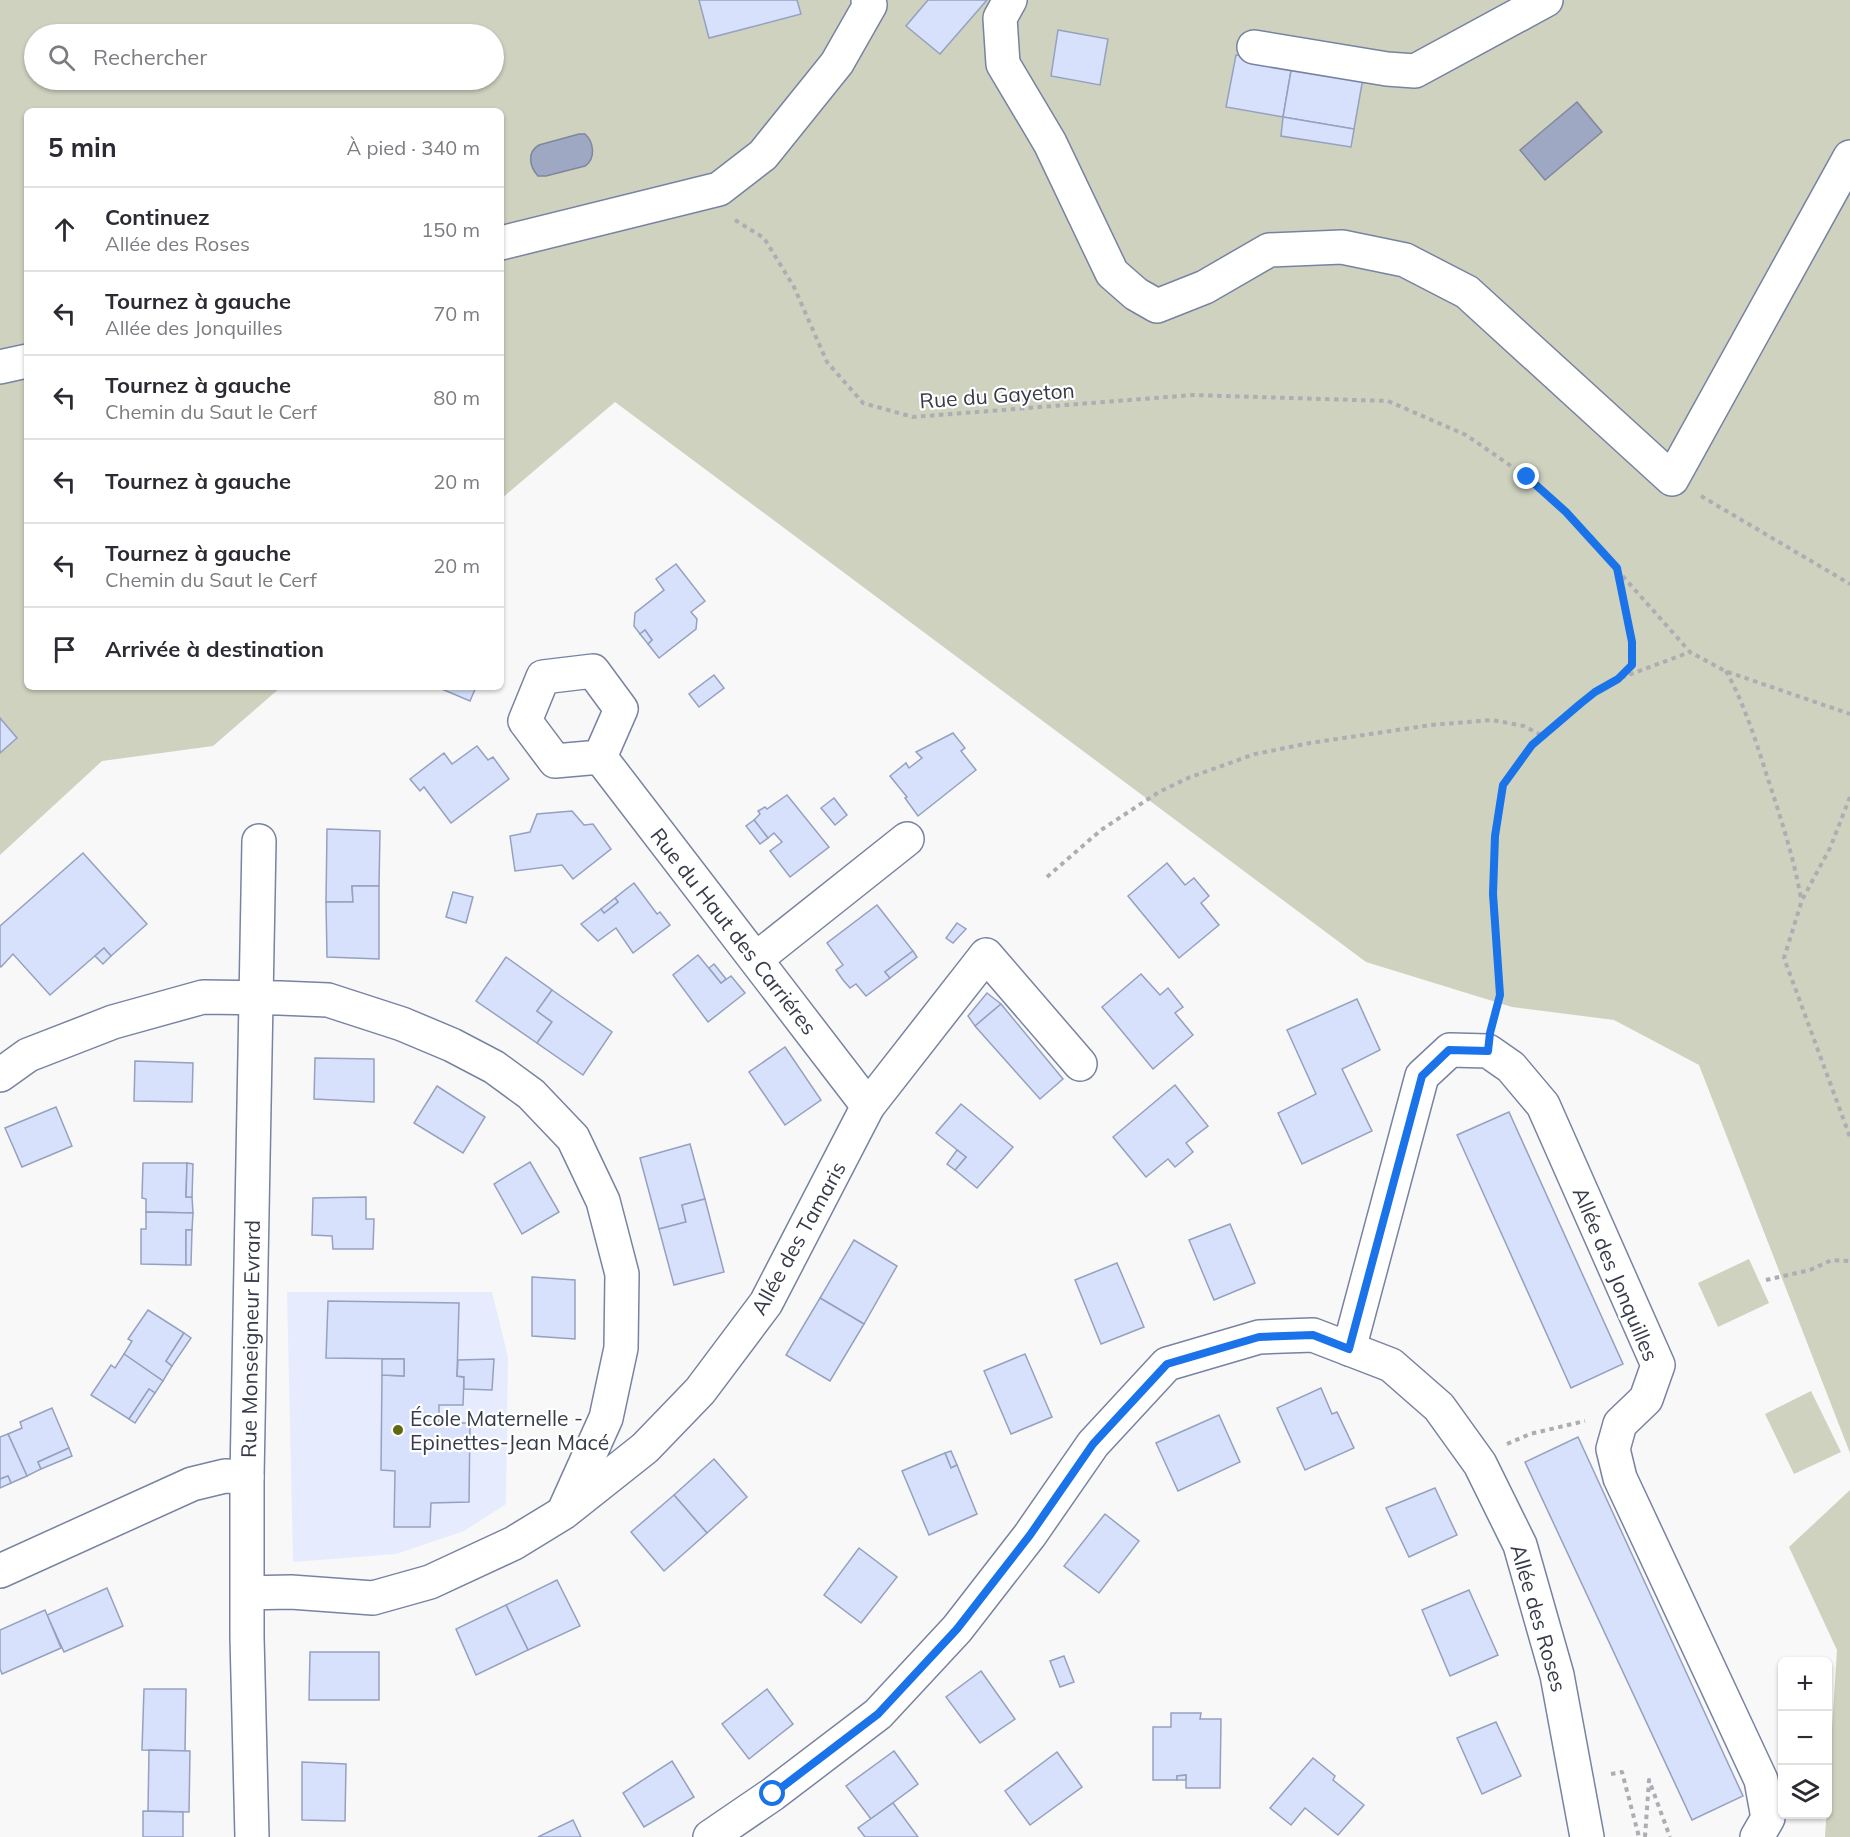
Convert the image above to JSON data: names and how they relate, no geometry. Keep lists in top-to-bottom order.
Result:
{
  "streets": {
    "street": [
      "Rue du Haut des Carriéres",
      "Allée des Tamaris",
      "Allée des Jonquilles",
      "Rue Monseigneur Evrard",
      "Allée des Roses"
    ],
    "path": ["Rue du Gayeton"]
  },
  "crossings": [
    ["Rue du Haut des Carriéres", "Allée des Tamaris"],
    ["Allée des Tamaris", "Rue Monseigneur Evrard"]
  ],
  "places": ["École Maternelle - Epinettes-Jean Macé"],
  "page": {
    "search": "Rechercher",
    "heading": ["5 min", "À pied · 340 m"],
    "list": [
      ["Continuez", "Allée des Roses", "150 m"],
      ["Tournez à gauche", "Allée des Jonquilles", "70 m"],
      ["Tournez à gauche", "Chemin du Saut le Cerf", "80 m"],
      ["Tournez à gauche", "20 m"],
      ["Tournez à gauche", "Chemin du Saut le Cerf", "20 m"],
      "Arrivée à destination"
    ],
    "map_buttons": ["+", "−"]
  }
}
